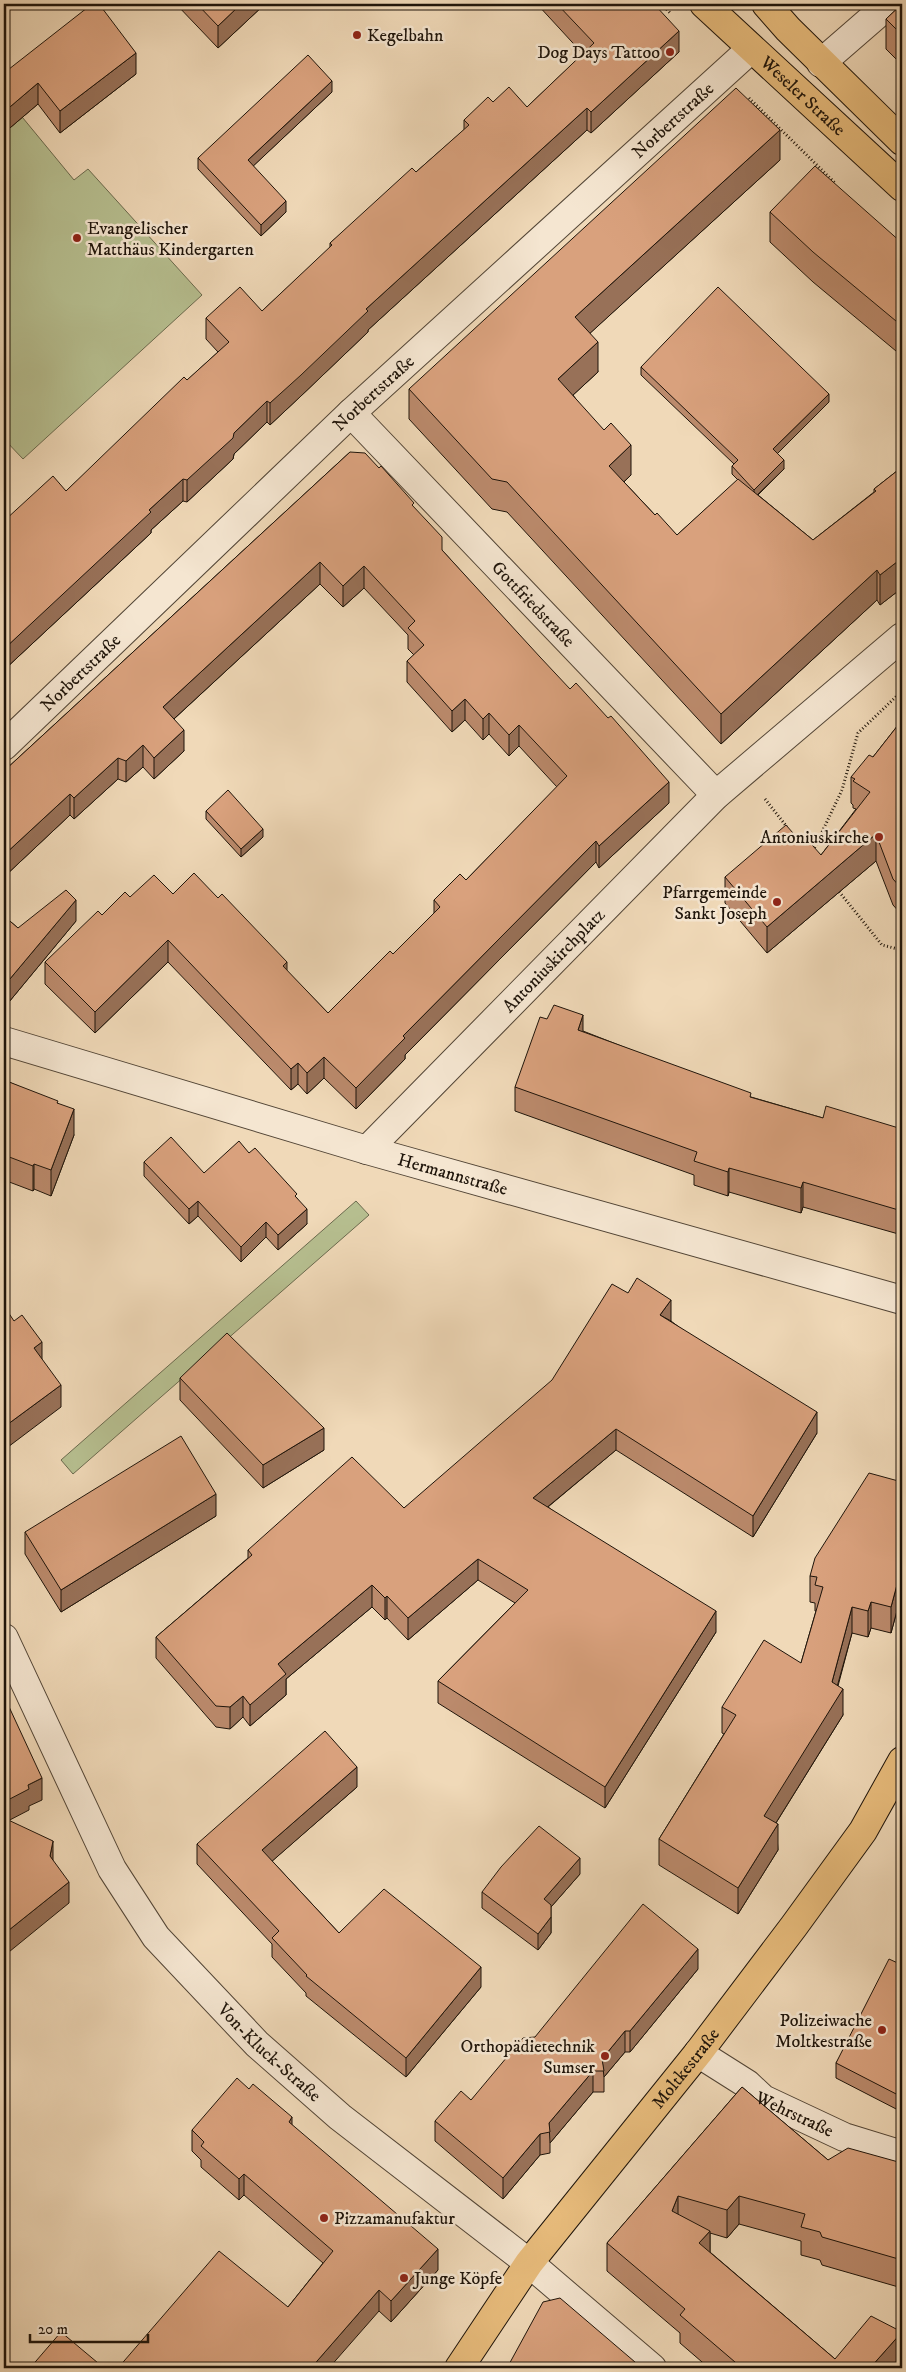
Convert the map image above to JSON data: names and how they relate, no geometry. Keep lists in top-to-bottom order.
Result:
{
  "streets": {
    "main road": ["Weseler Straße", "Moltkestraße"],
    "street": [
      "Norbertstraße",
      "Gottfriedstraße",
      "Antoniuskirchplatz",
      "Hermannstraße",
      "Von-Kluck-Straße",
      "Wehrstraße"
    ]
  },
  "crossings": [
    ["Weseler Straße", "Norbertstraße"],
    ["Norbertstraße", "Gottfriedstraße"],
    ["Gottfriedstraße", "Antoniuskirchplatz"],
    ["Antoniuskirchplatz", "Hermannstraße"],
    ["Von-Kluck-Straße", "Moltkestraße"],
    ["Moltkestraße", "Wehrstraße"]
  ],
  "places": [
    "Kegelbahn",
    "Dog Days Tattoo",
    "Evangelischer Matthäus Kindergarten",
    "Antoniuskirche",
    "Pfarrgemeinde Sankt Joseph",
    "Polizeiwache Moltkestraße",
    "Orthopädietechnik Sumser",
    "Pizzamanufaktur",
    "Junge Köpfe"
  ],
  "scale_bar": "20 m"
}
